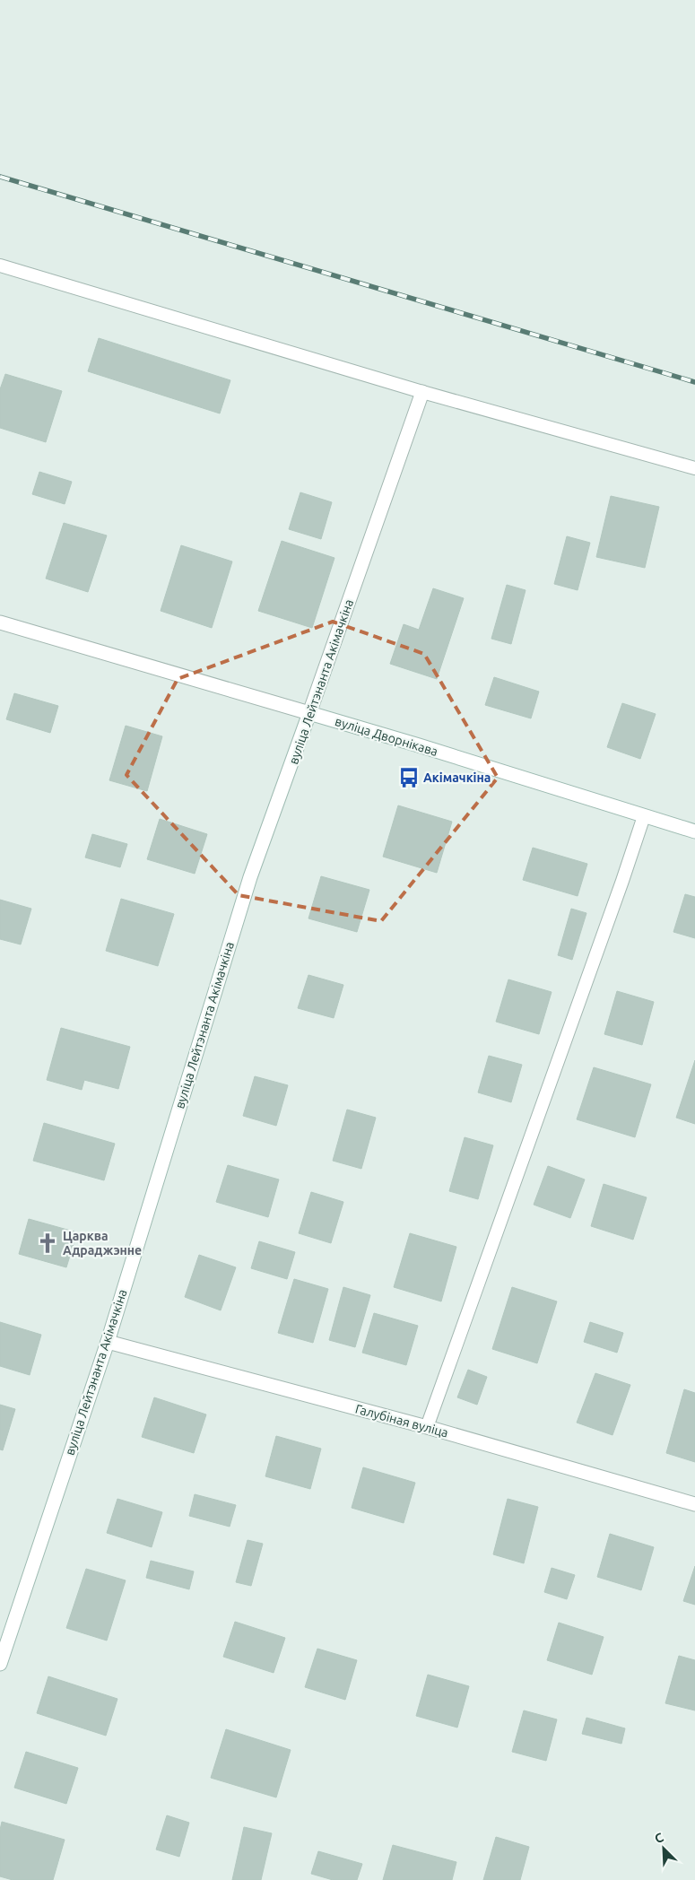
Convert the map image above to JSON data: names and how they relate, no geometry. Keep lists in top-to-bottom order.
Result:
{
  "streets": {
    "main road": ["вуліца Лейтэнанта Акімачкіна", "вуліца Дворнікава", "Галубіная вуліца"]
  },
  "crossings": [
    ["вуліца Лейтэнанта Акімачкіна", "вуліца Дворнікава"],
    ["вуліца Лейтэнанта Акімачкіна", "Галубіная вуліца"]
  ],
  "places": {
    "bus stop": ["Акімачкіна"],
    "church": ["Царква Адраджэнне"]
  },
  "north": "top left"
}
